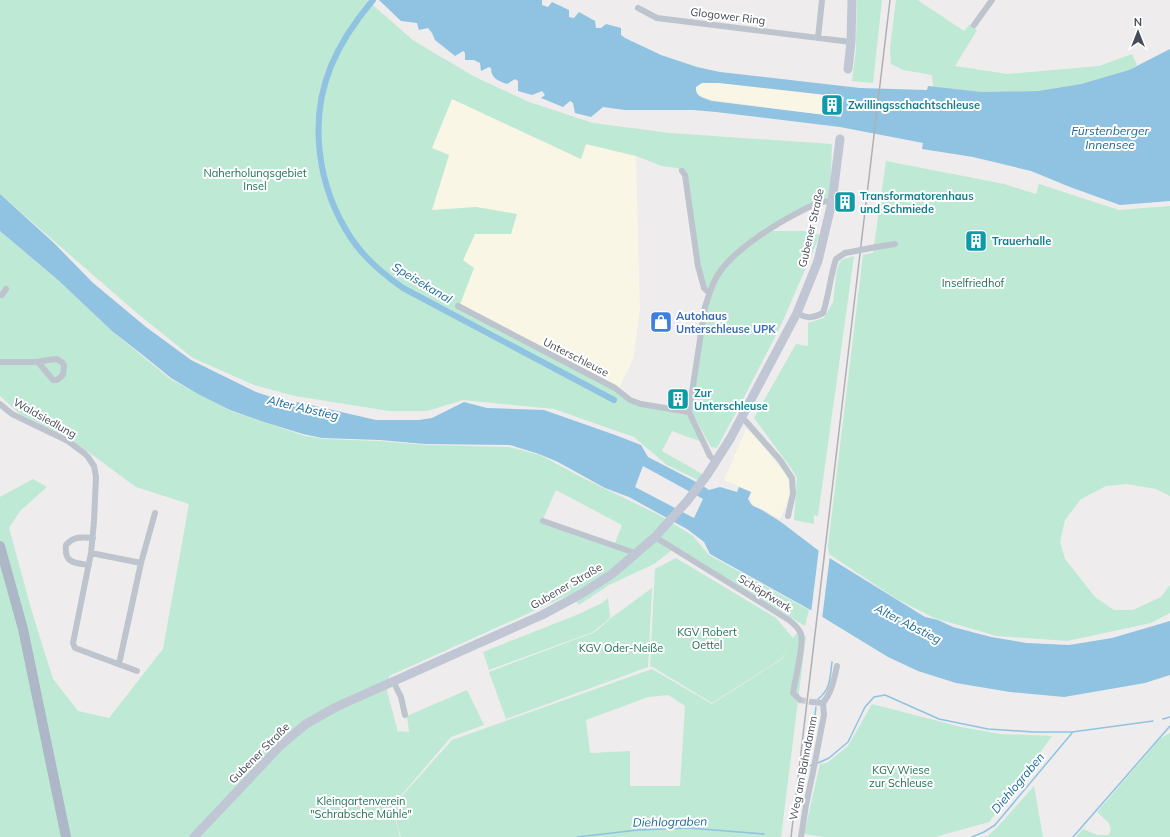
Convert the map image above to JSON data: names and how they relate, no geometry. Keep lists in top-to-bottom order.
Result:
{
  "streets": {
    "main road": ["Gubener Straße"],
    "street": [
      "Glogower Ring",
      "Unterschleuse",
      "Waldsiedlung",
      "Schöpfwerk",
      "Weg am Bahndamm"
    ]
  },
  "crossings": [
    ["Gubener Straße", "Schöpfwerk"]
  ],
  "water": [
    "Fürstenberger Innensee",
    "Speisekanal",
    "Alter Abstieg",
    "Diehlograben"
  ],
  "parks": [
    "Naherholungsgebiet Insel",
    "Inselfriedhof",
    "KGV Robert Oettel",
    "KGV Oder-Neiße",
    "KGV Wiese zur Schleuse",
    "Kleingartenverein \"Schrabsche Mühle\""
  ],
  "places": {
    "building": [
      "Zwillingsschachtschleuse",
      "Transformatorenhaus und Schmiede",
      "Trauerhalle",
      "Zur Unterschleuse"
    ],
    "shop": ["Autohaus Unterschleuse UPK"]
  },
  "north": "top"
}
